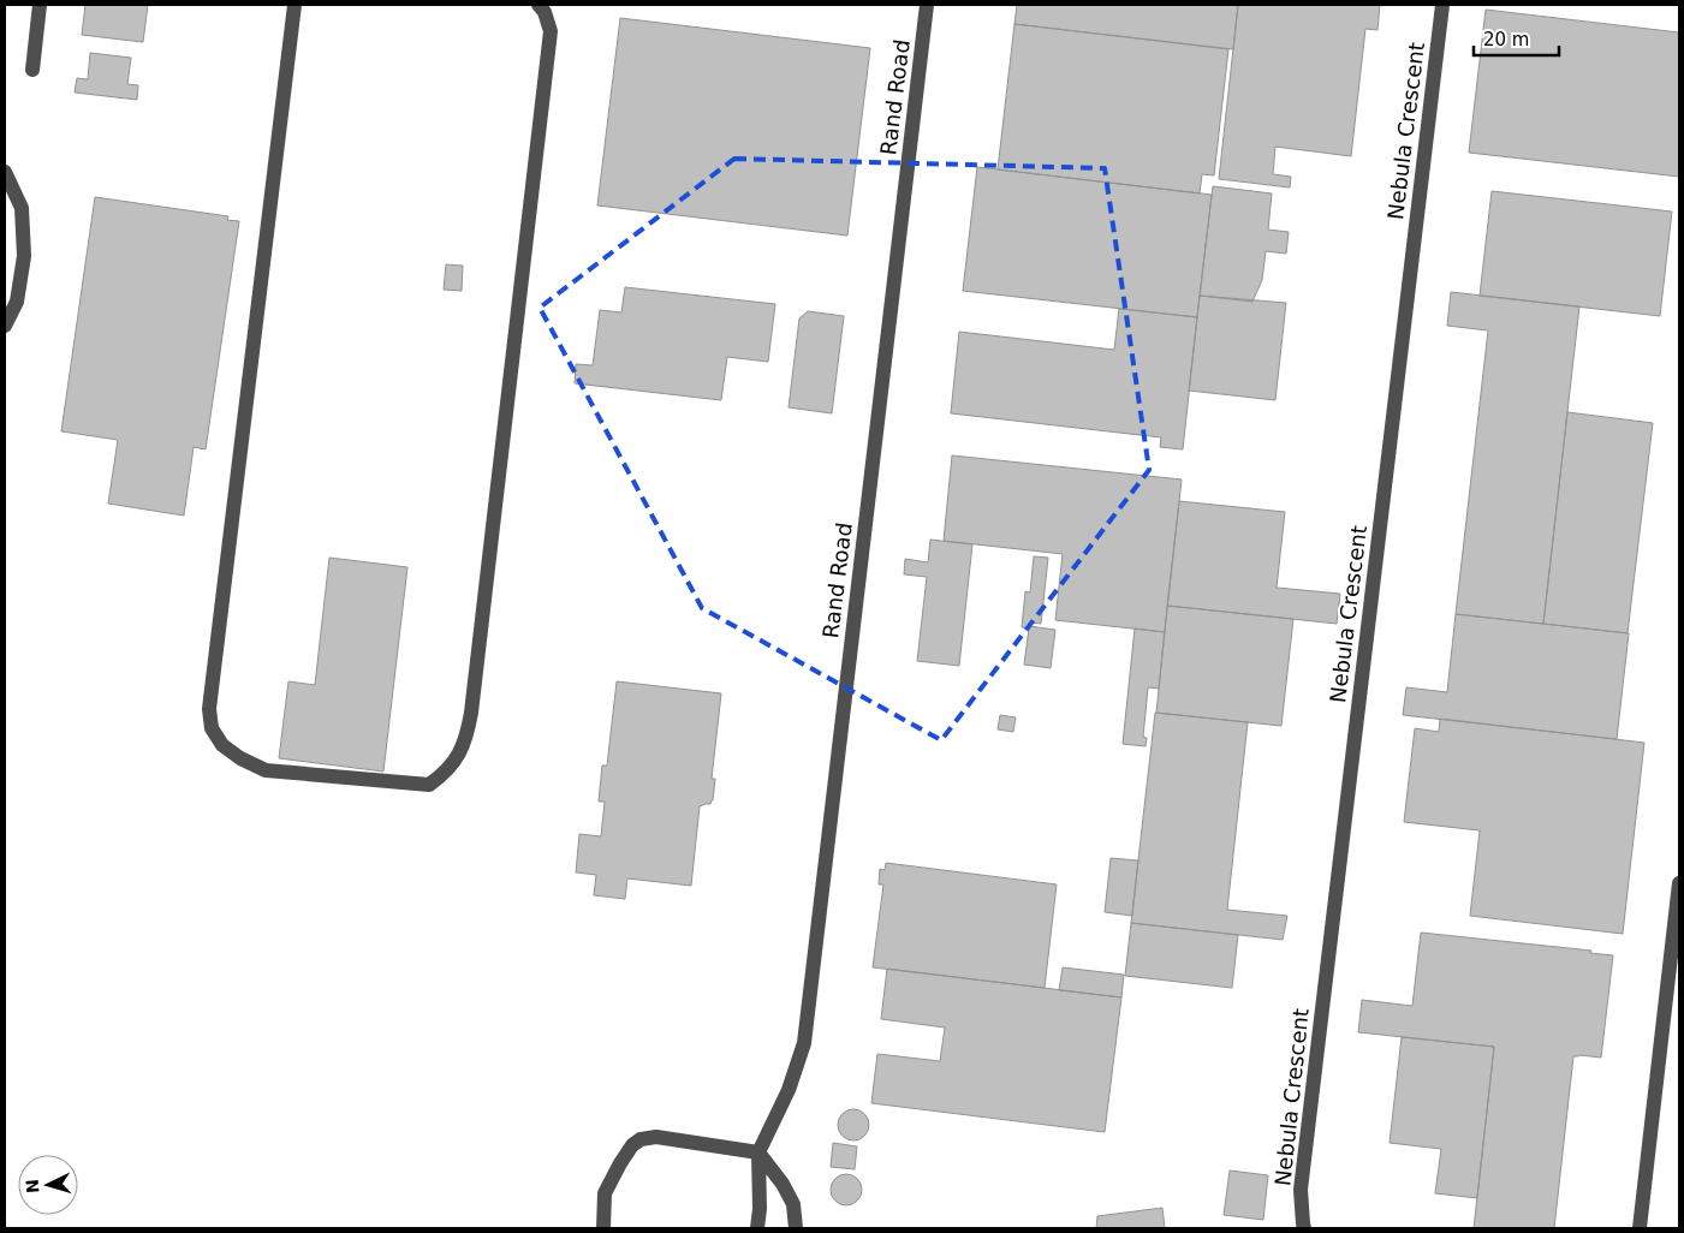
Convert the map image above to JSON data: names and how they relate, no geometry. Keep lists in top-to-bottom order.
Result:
{
  "streets": {
    "lane": ["Rand Road", "Nebula Crescent"]
  },
  "scale_bar": "20 m",
  "north": "left"
}
